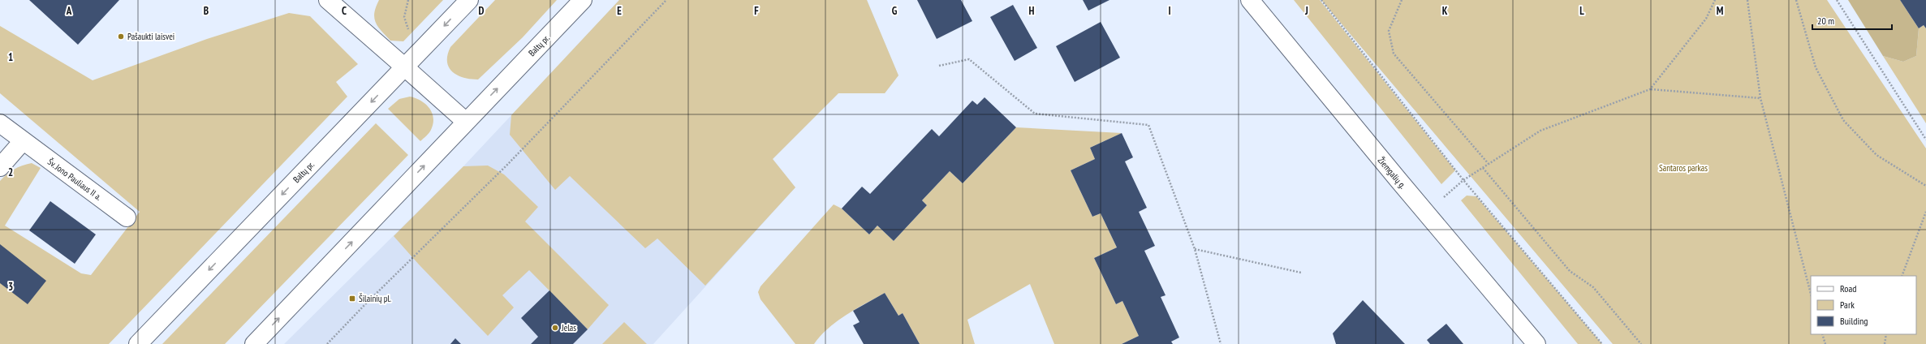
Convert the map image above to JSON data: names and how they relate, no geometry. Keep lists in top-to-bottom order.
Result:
{
  "streets": {
    "main road": ["Baltų pr.", "Žiemgalių g.", "Šv. Jono Pauliaus II a."]
  },
  "parks": ["Santaros parkas"],
  "places": {
    "other": ["Pašaukti laisvei", "Jelas"],
    "transit": ["Šilainių pl."]
  },
  "legend": ["Road", "Park", "Building"],
  "scale_bar": "20 m",
  "grid": {
    "columns": [
      "A",
      "B",
      "C",
      "D",
      "E",
      "F",
      "G",
      "H",
      "I",
      "J",
      "K",
      "L",
      "M"
    ],
    "rows": ["1", "2", "3"]
  }
}
